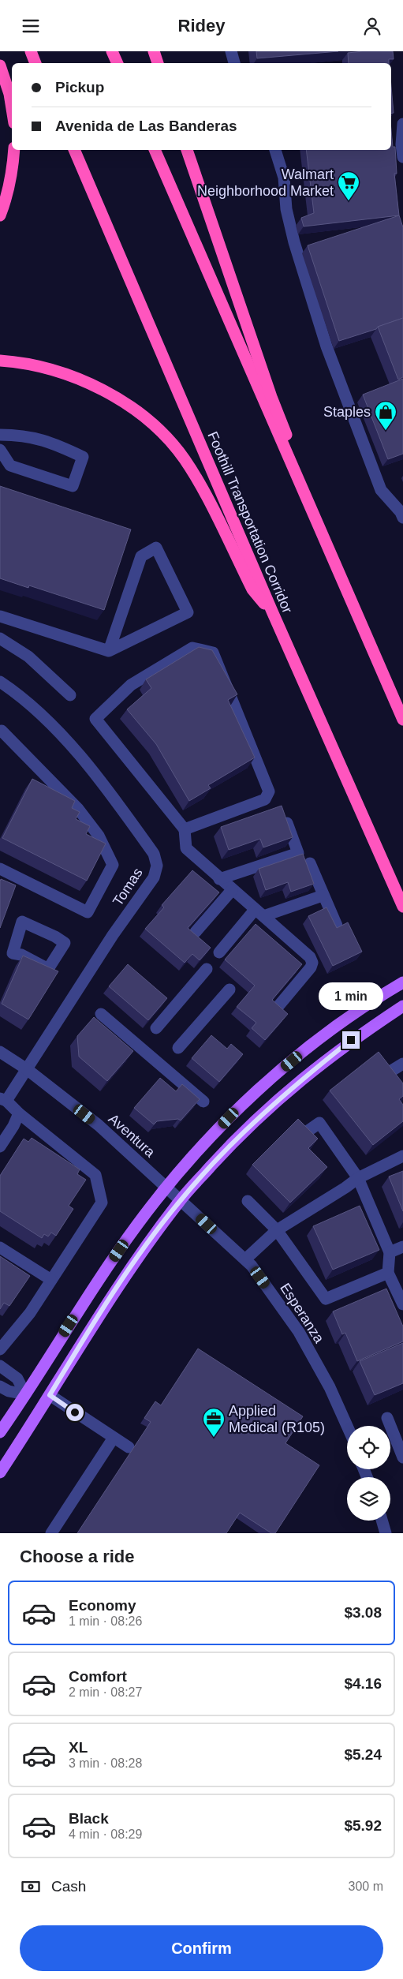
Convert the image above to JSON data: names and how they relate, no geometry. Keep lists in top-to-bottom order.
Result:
{
  "streets": {
    "highway": ["Foothill Transportation Corridor"],
    "street": ["Tomas", "Aventura", "Esperanza"]
  },
  "crossings": [
    ["Tomas", "Aventura"],
    ["Aventura", "Esperanza"]
  ],
  "places": {
    "supermarket": ["Walmart Neighborhood Market"],
    "shop": ["Staples"],
    "office": ["Applied Medical (R105)"]
  },
  "page": {
    "header": "Ridey",
    "banner": ["Pickup", "Avenida de Las Banderas"],
    "bubble": "1 min",
    "heading": "Choose a ride",
    "list": [
      {
        "name": "Economy",
        "note": "1 min · 08:26",
        "value": "$3.08"
      },
      {
        "name": "Comfort",
        "note": "2 min · 08:27",
        "value": "$4.16"
      },
      {
        "name": "XL",
        "note": "3 min · 08:28",
        "value": "$5.24"
      },
      {
        "name": "Black",
        "note": "4 min · 08:29",
        "value": "$5.92"
      }
    ],
    "pay": ["Cash", "300 m"],
    "buttons": "Confirm"
  }
}
